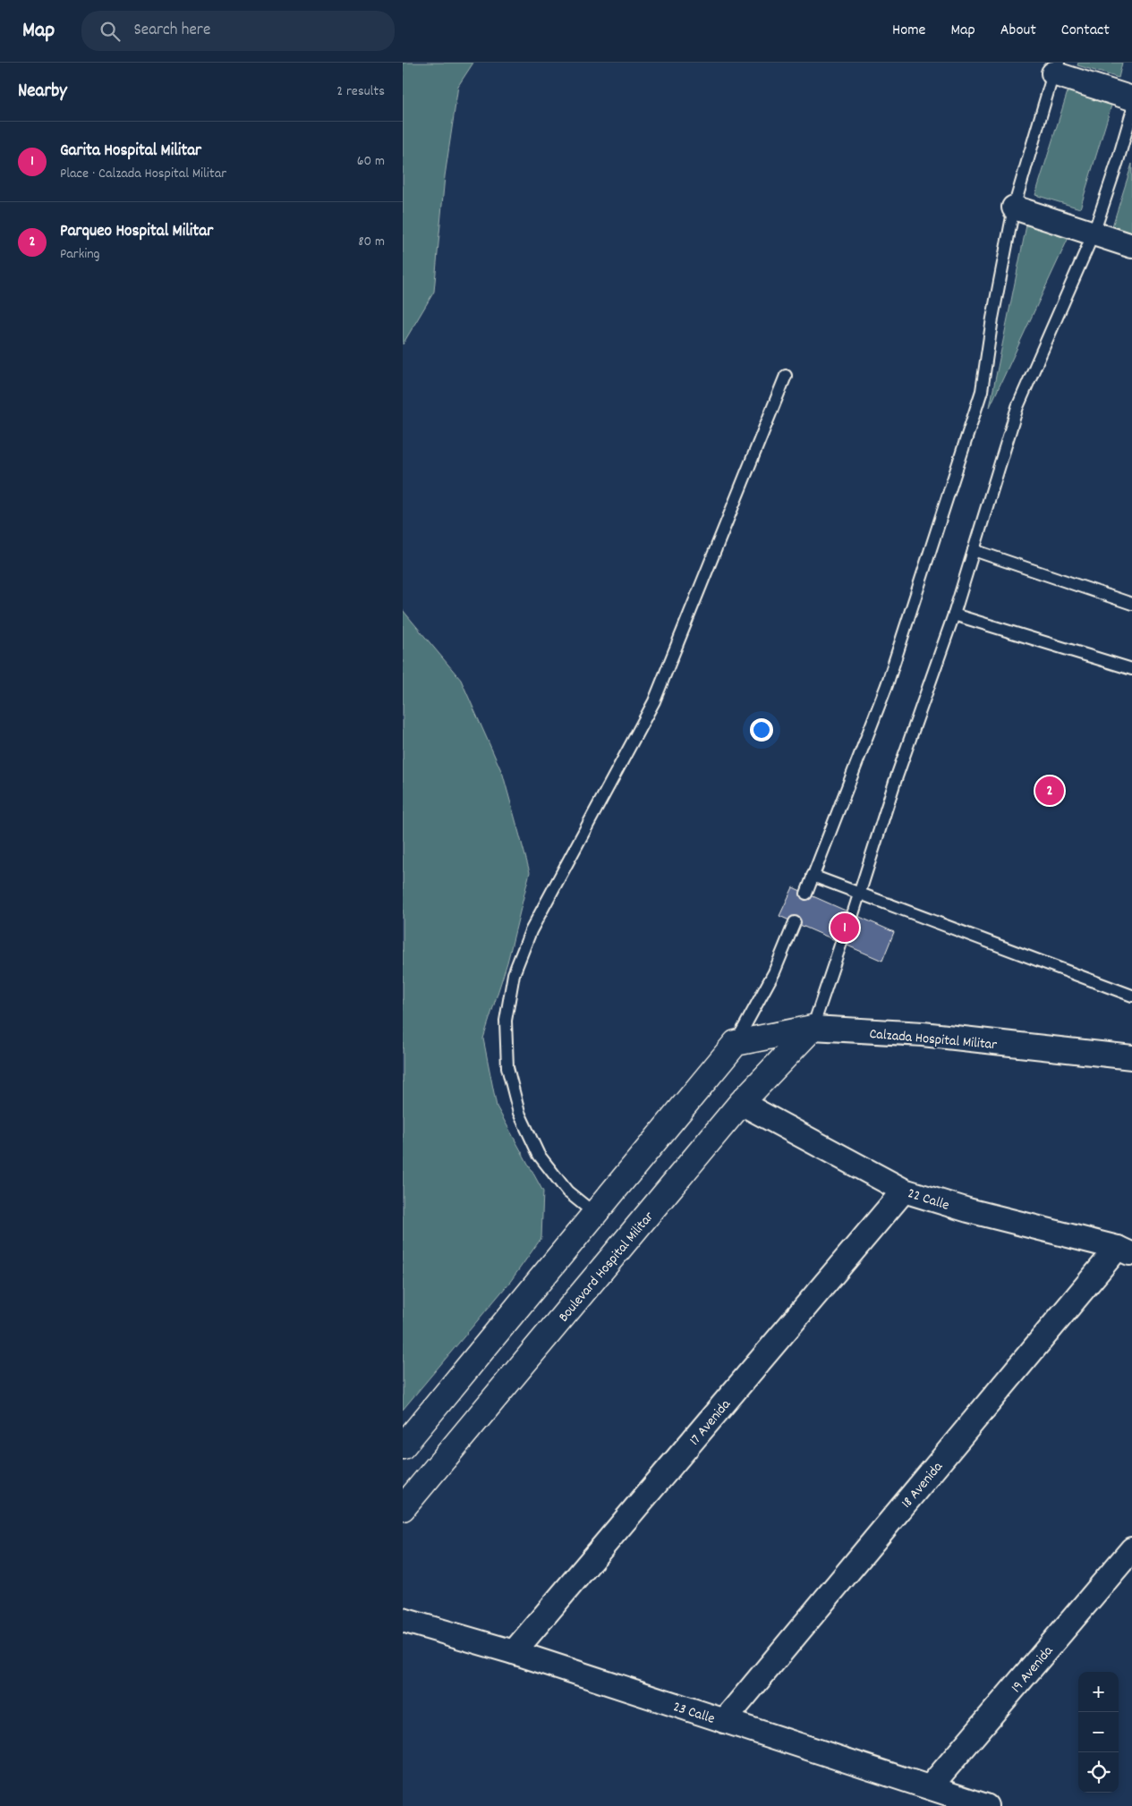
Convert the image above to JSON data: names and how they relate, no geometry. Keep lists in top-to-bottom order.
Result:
{
  "streets": {
    "main road": ["Calzada Hospital Militar", "Boulevard Hospital Militar"],
    "street": [
      "22 Calle",
      "17 Avenida",
      "18 Avenida",
      "19 Avenida",
      "23 Calle"
    ]
  },
  "crossings": [
    ["Calzada Hospital Militar", "Boulevard Hospital Militar"],
    ["22 Calle", "Boulevard Hospital Militar"],
    ["22 Calle", "17 Avenida"],
    ["22 Calle", "18 Avenida"],
    ["17 Avenida", "23 Calle"],
    ["18 Avenida", "23 Calle"],
    ["19 Avenida", "23 Calle"]
  ],
  "page": {
    "header": "Map",
    "search": "Search here",
    "nav": [
      "Home",
      "Map",
      "About",
      "Contact"
    ],
    "heading": ["Nearby", "2 results"],
    "list": [
      {
        "mark": "1",
        "name": "Garita Hospital Militar",
        "note": "Place · Calzada Hospital Militar",
        "value": "60 m"
      },
      {
        "mark": "2",
        "name": "Parqueo Hospital Militar",
        "note": "Parking",
        "value": "80 m"
      }
    ],
    "pins": ["2", "1"],
    "map_buttons": ["+", "−"]
  }
}
